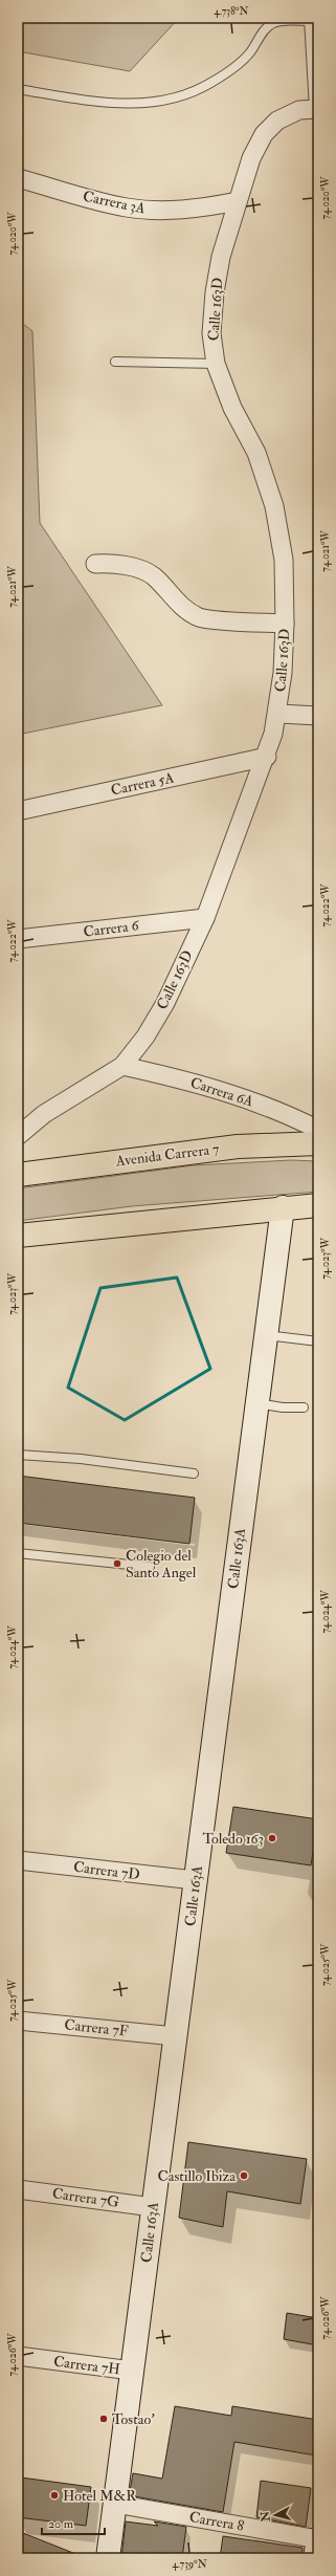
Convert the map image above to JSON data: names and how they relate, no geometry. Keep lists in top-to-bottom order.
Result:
{
  "streets": {
    "main road": ["Avenida Carrera 7", "Calle 163A"],
    "street": [
      "Carrera 3A",
      "Calle 163D",
      "Carrera 5A",
      "Carrera 6",
      "Carrera 6A",
      "Carrera 7D",
      "Carrera 7F",
      "Carrera 7G",
      "Carrera 7H",
      "Carrera 8"
    ]
  },
  "crossings": [
    ["Carrera 3A", "Calle 163D"],
    ["Calle 163D", "Carrera 5A"],
    ["Calle 163D", "Carrera 6"],
    ["Calle 163D", "Carrera 6A"],
    ["Calle 163A", "Carrera 7D"],
    ["Calle 163A", "Carrera 7F"],
    ["Calle 163A", "Carrera 7G"],
    ["Calle 163A", "Carrera 7H"],
    ["Calle 163A", "Carrera 8"]
  ],
  "places": [
    "Colegio del Santo Angel",
    "Toledo 163",
    "Castillo Ibiza",
    "Tostao’",
    "Hotel M&R"
  ],
  "scale_bar": "20 m",
  "north": "left",
  "coordinates": [
    "4.738°N",
    "74.020°W",
    "74.021°W",
    "74.022°W",
    "74.023°W",
    "74.024°W",
    "74.025°W",
    "74.026°W",
    "4.739°N"
  ]
}
